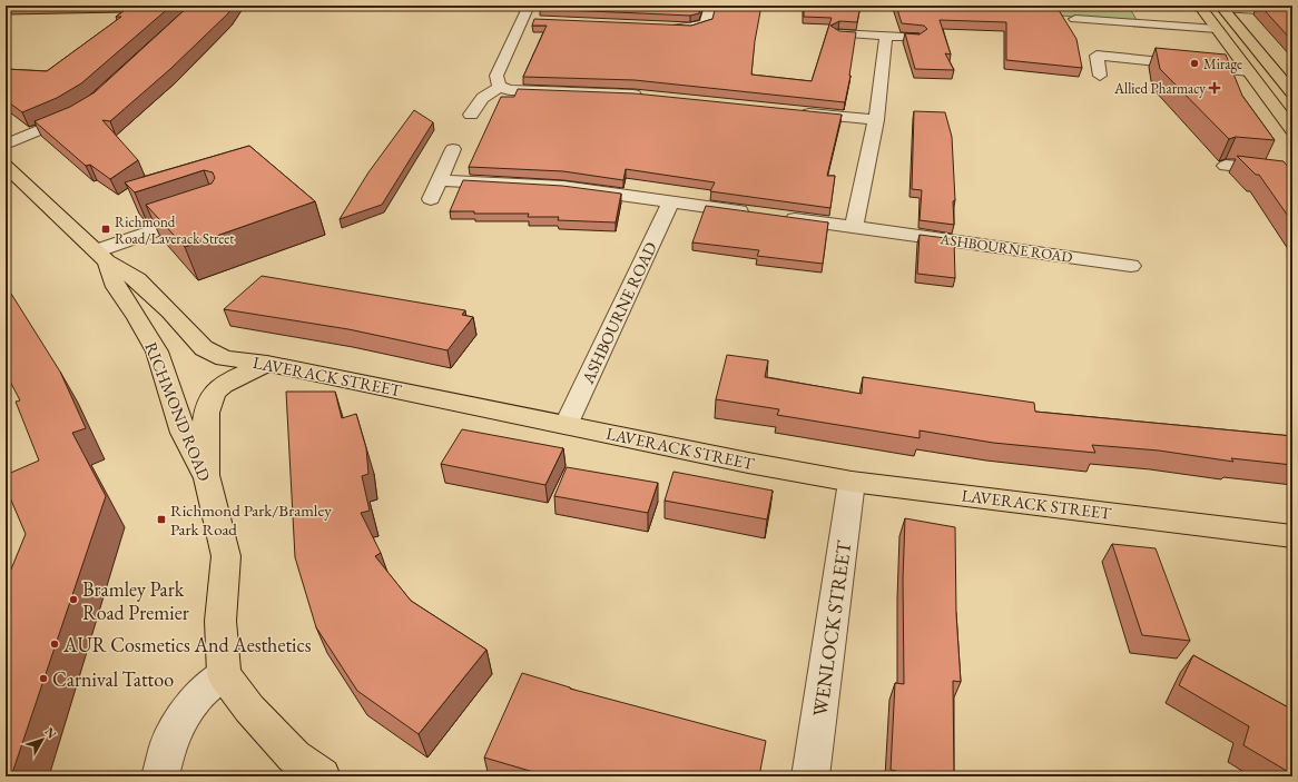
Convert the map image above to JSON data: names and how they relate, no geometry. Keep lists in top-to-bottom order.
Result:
{
  "streets": {
    "main road": ["LAVERACK STREET", "RICHMOND ROAD"],
    "street": ["ASHBOURNE ROAD", "WENLOCK STREET"]
  },
  "crossings": [
    ["ASHBOURNE ROAD", "LAVERACK STREET"],
    ["LAVERACK STREET", "RICHMOND ROAD"],
    ["LAVERACK STREET", "WENLOCK STREET"]
  ],
  "places": {
    "other": [
      "Mirage",
      "Bramley Park Road Premier",
      "AUR Cosmetics And Aesthetics",
      "Carnival Tattoo"
    ],
    "health": ["Allied Pharmacy"],
    "transit": ["Richmond Road/Laverack Street", "Richmond Park/Bramley Park Road"]
  },
  "north": "top right"
}
